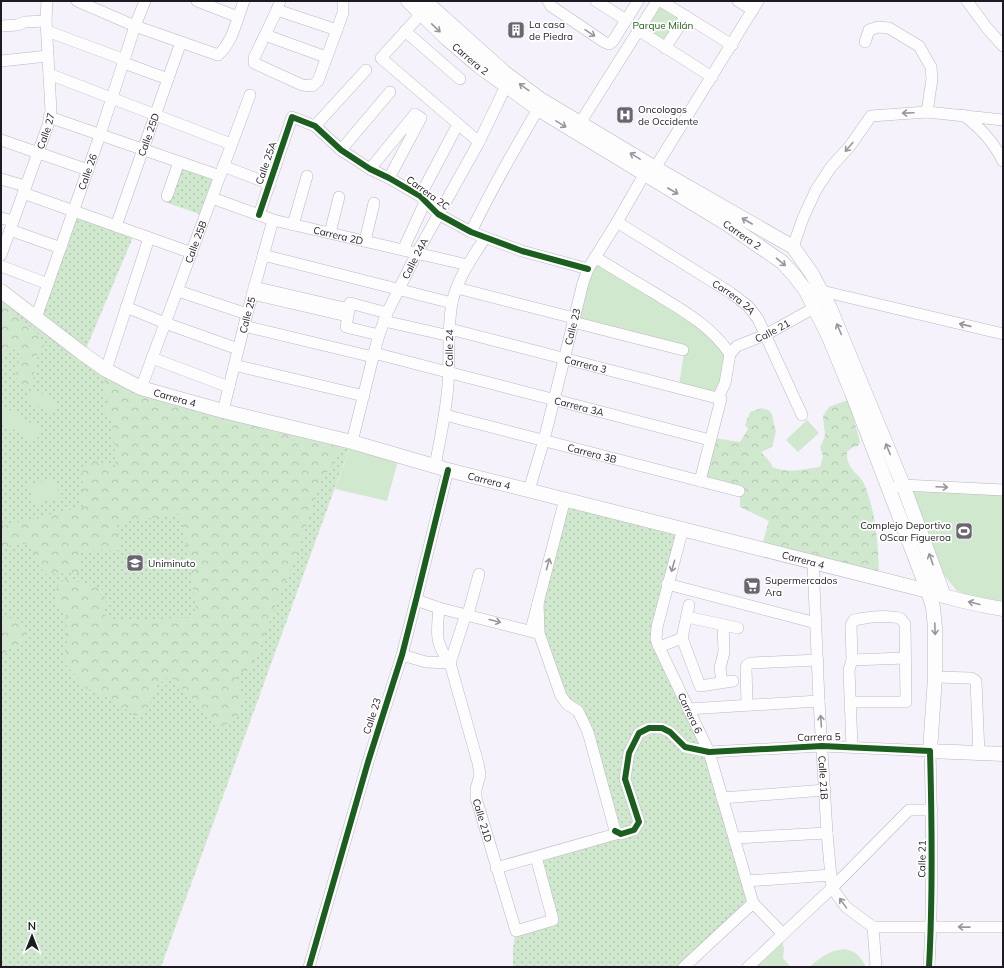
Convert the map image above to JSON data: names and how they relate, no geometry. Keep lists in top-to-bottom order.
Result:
{
  "streets": {
    "main road": [
      "Carrera 2",
      "Calle 21",
      "Carrera 4",
      "Carrera 5"
    ],
    "street": [
      "Calle 27",
      "Calle 25D",
      "Calle 25A",
      "Calle 26",
      "Carrera 2C",
      "Carrera 2D",
      "Calle 25B",
      "Calle 24A",
      "Carrera 2A",
      "Calle 25",
      "Calle 23",
      "Calle 24",
      "Carrera 3",
      "Carrera 3A",
      "Carrera 3B",
      "Carrera 6",
      "Calle 21B",
      "Calle 21D"
    ]
  },
  "crossings": [
    ["Carrera 2", "Calle 24A"],
    ["Carrera 2", "Calle 23"],
    ["Carrera 2", "Calle 21"],
    ["Carrera 2", "Carrera 4"],
    ["Calle 25A", "Carrera 2C"],
    ["Calle 25A", "Carrera 2D"],
    ["Calle 26", "Carrera 4"],
    ["Carrera 2C", "Calle 24A"],
    ["Carrera 2C", "Calle 23"],
    ["Carrera 2C", "Calle 24"],
    ["Carrera 2D", "Calle 25B"],
    ["Carrera 2D", "Calle 24A"],
    ["Carrera 2D", "Calle 25"],
    ["Carrera 2D", "Calle 24"],
    ["Calle 25B", "Carrera 4"],
    ["Calle 24A", "Carrera 4"],
    ["Carrera 2A", "Calle 23"],
    ["Carrera 2A", "Calle 21"],
    ["Calle 25", "Carrera 4"],
    ["Calle 23", "Calle 24"],
    ["Calle 23", "Carrera 3"],
    ["Calle 23", "Carrera 4"],
    ["Calle 23", "Carrera 3A"],
    ["Calle 23", "Carrera 3B"],
    ["Calle 21", "Carrera 4"],
    ["Calle 21", "Carrera 5"],
    ["Calle 24", "Carrera 3"],
    ["Calle 24", "Carrera 4"],
    ["Calle 24", "Carrera 3A"],
    ["Calle 24", "Carrera 3B"],
    ["Carrera 4", "Carrera 6"],
    ["Carrera 4", "Calle 21B"],
    ["Carrera 6", "Carrera 5"],
    ["Carrera 5", "Calle 21B"]
  ],
  "parks": ["Parque Milán"],
  "places": {
    "building": ["La casa de Piedra"],
    "hospital": ["Oncologos de Occidente"],
    "sports": ["Complejo Deportivo OScar Figueroa"],
    "school or university": ["Uniminuto"],
    "supermarket": ["Supermercados Ara"]
  },
  "north": "top"
}
